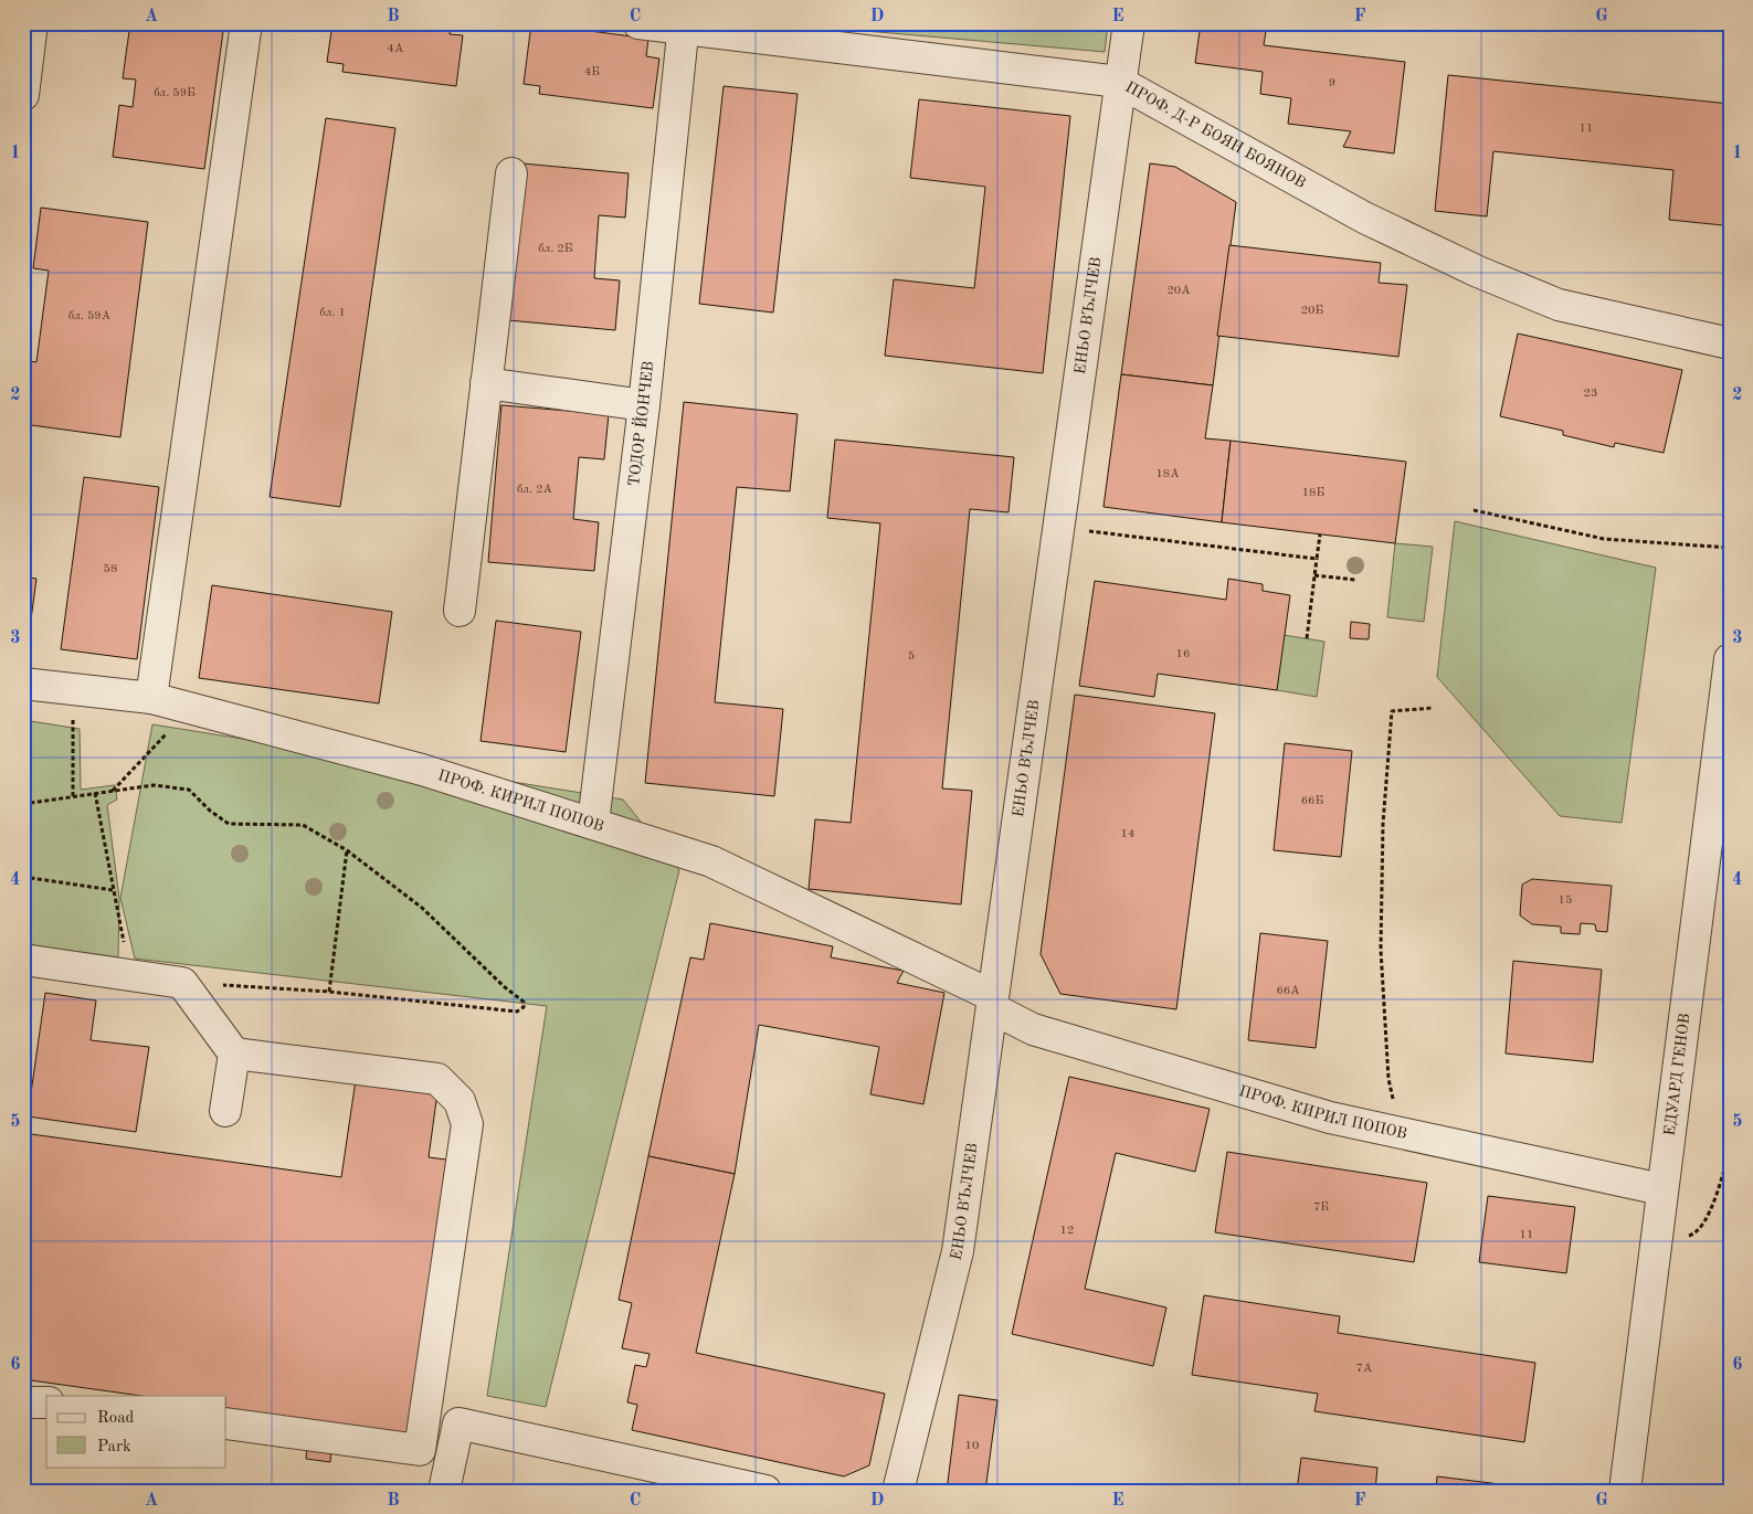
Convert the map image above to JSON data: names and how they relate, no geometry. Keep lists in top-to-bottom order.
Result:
{
  "streets": {
    "street": [
      "ПРОФ. Д-Р БОЯН БОЯНОВ",
      "ЕНЬО ВЪЛЧЕВ",
      "ТОДОР ЙОНЧЕВ",
      "ПРОФ. КИРИЛ ПОПОВ",
      "ЕДУАРД ГЕНОВ"
    ]
  },
  "crossings": [
    ["ПРОФ. Д-Р БОЯН БОЯНОВ", "ЕНЬО ВЪЛЧЕВ"],
    ["ПРОФ. Д-Р БОЯН БОЯНОВ", "ТОДОР ЙОНЧЕВ"],
    ["ЕНЬО ВЪЛЧЕВ", "ПРОФ. КИРИЛ ПОПОВ"],
    ["ТОДОР ЙОНЧЕВ", "ПРОФ. КИРИЛ ПОПОВ"],
    ["ПРОФ. КИРИЛ ПОПОВ", "ЕДУАРД ГЕНОВ"]
  ],
  "house_numbers": [
    "4А",
    "4Б",
    "9",
    "бл. 59Б",
    "11",
    "бл. 2Б",
    "20А",
    "20Б",
    "бл. 1",
    "бл. 59А",
    "23",
    "18А",
    "бл. 2А",
    "18Б",
    "58",
    "16",
    "5",
    "66Б",
    "14",
    "15",
    "66А",
    "7Б",
    "12",
    "11",
    "7А",
    "10"
  ],
  "legend": ["Road", "Park"],
  "grid": {
    "columns": [
      "A",
      "B",
      "C",
      "D",
      "E",
      "F",
      "G"
    ],
    "rows": [
      "1",
      "2",
      "3",
      "4",
      "5",
      "6"
    ]
  }
}
